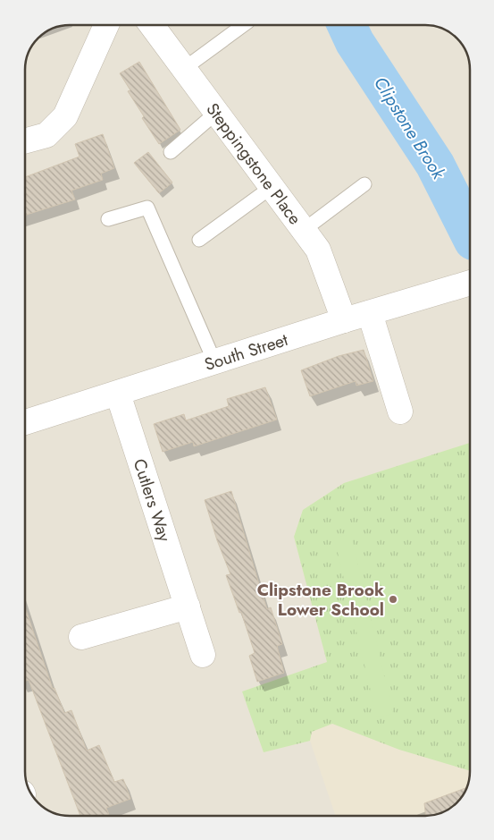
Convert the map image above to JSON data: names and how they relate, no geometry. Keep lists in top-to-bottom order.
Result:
{
  "streets": {
    "street": ["Steppingstone Place", "South Street", "Cutlers Way"]
  },
  "crossings": [
    ["Steppingstone Place", "South Street"],
    ["South Street", "Cutlers Way"]
  ],
  "water": ["Clipstone Brook"],
  "places": ["Clipstone Brook Lower School"]
}
